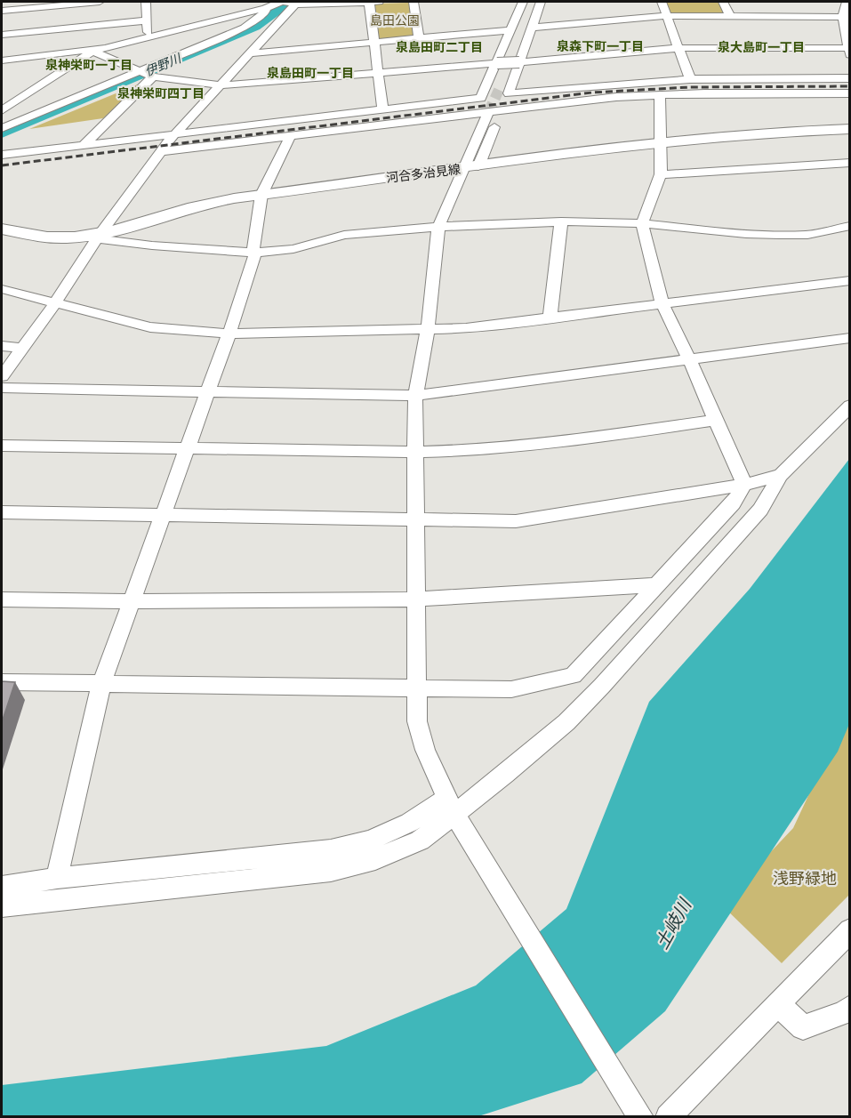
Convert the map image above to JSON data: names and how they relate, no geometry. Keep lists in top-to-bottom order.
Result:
{
  "streets": {
    "main road": ["河合多治見線"]
  },
  "districts": [
    "泉森下町一丁目",
    "泉島田町二丁目",
    "泉大島町一丁目",
    "泉神栄町一丁目",
    "泉島田町一丁目",
    "泉神栄町四丁目"
  ],
  "water": ["伊野川", "土岐川"],
  "parks": ["島田公園", "浅野緑地"]
}
